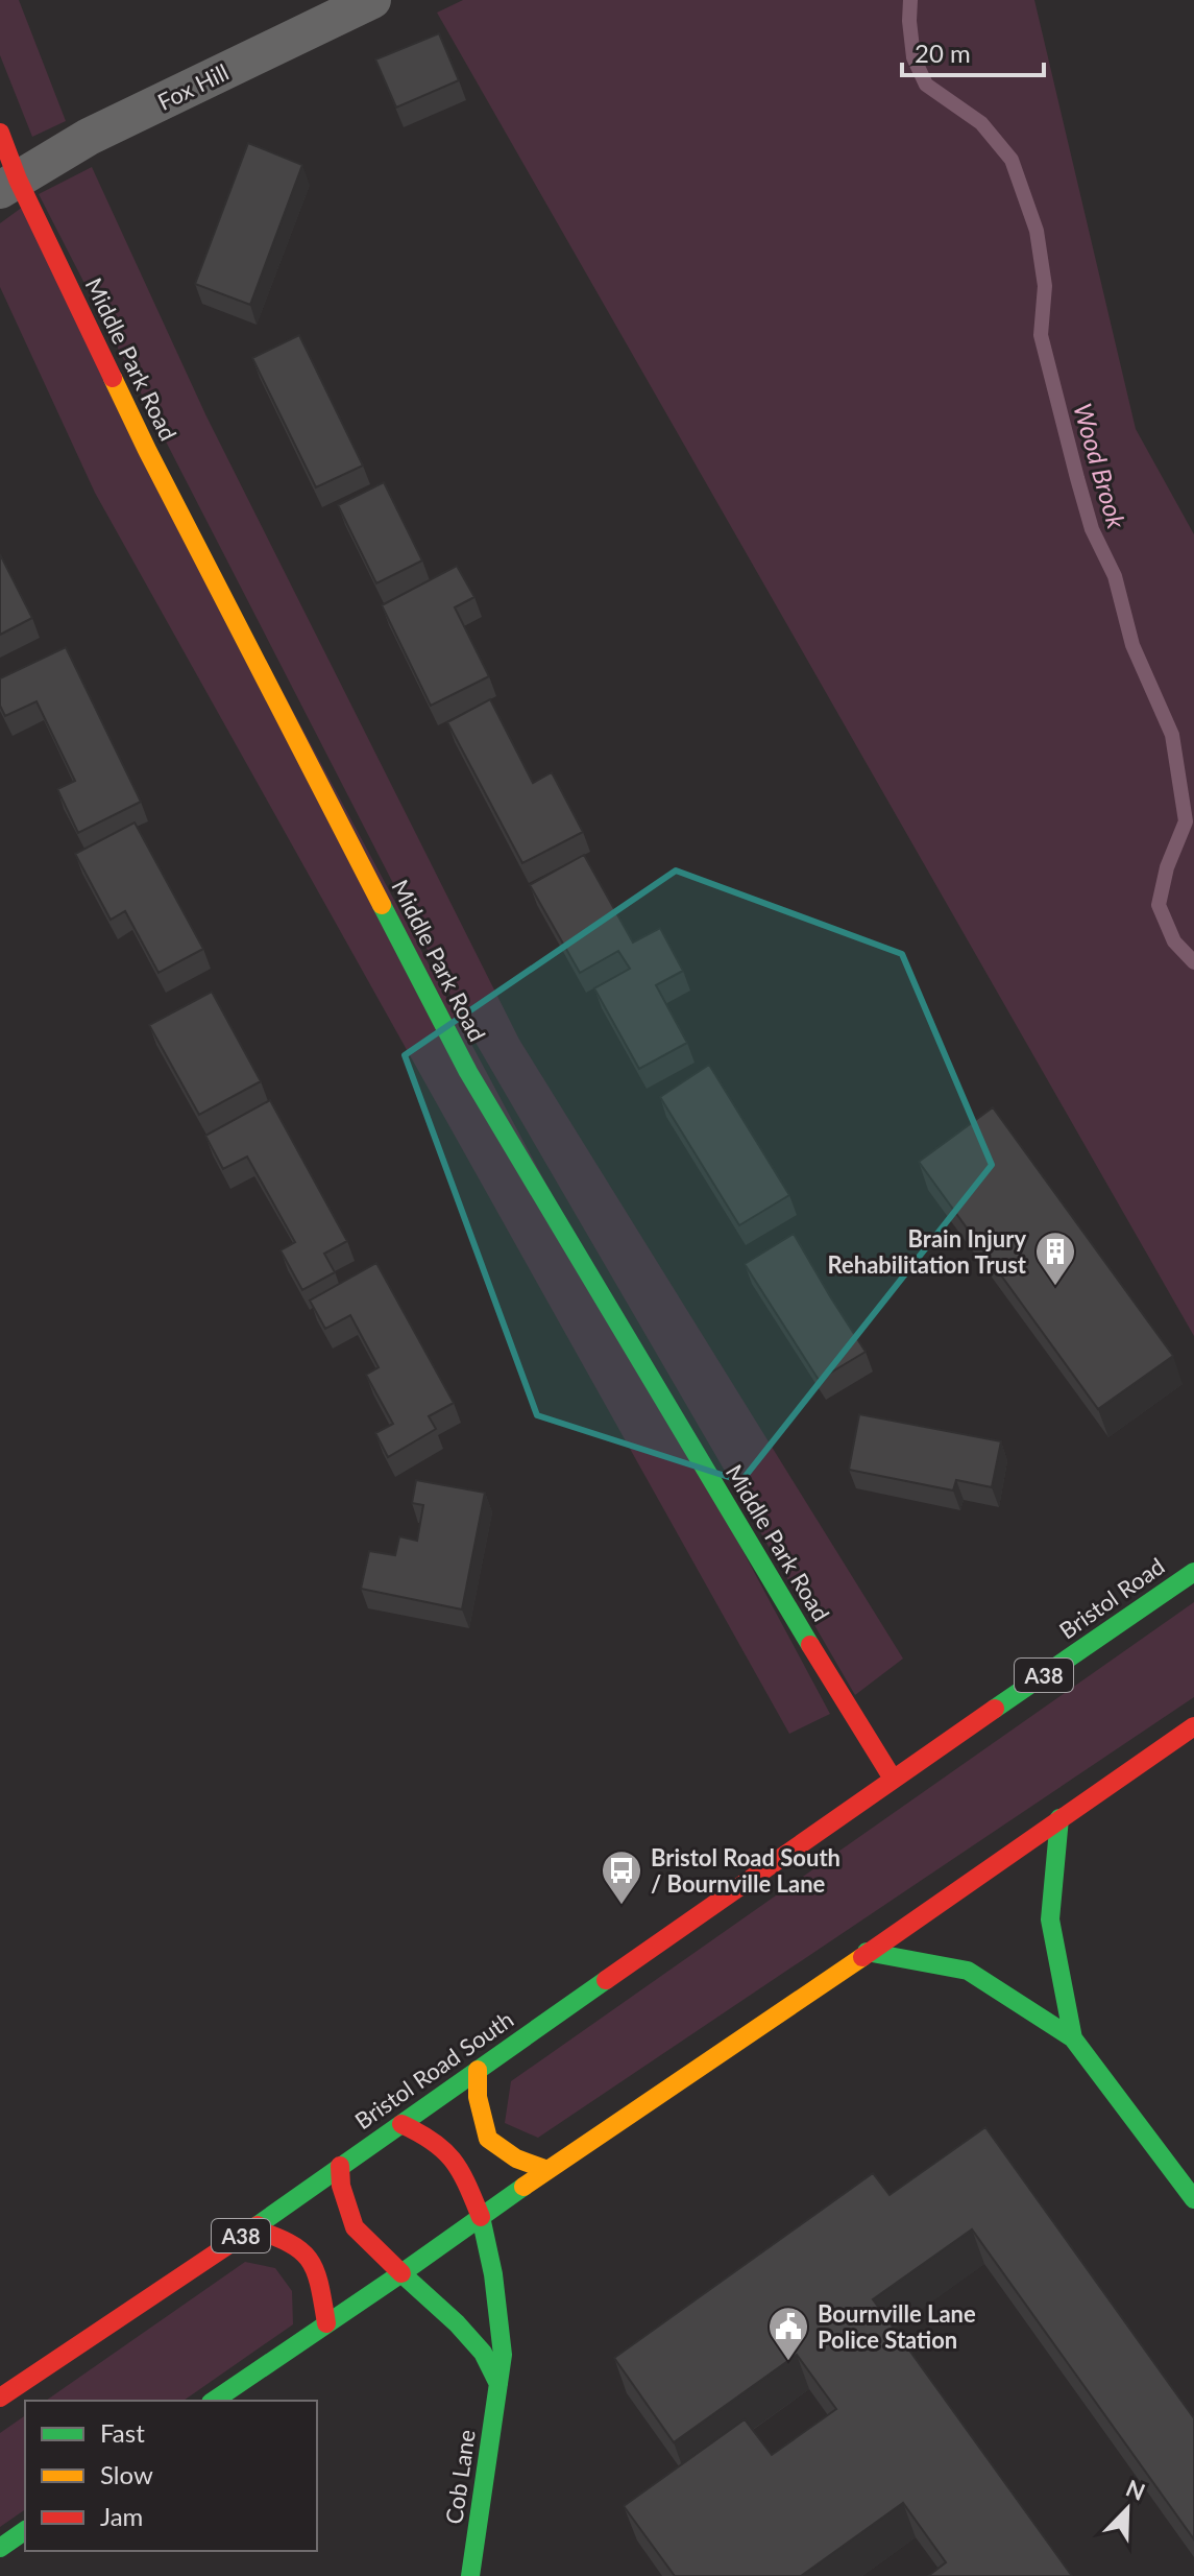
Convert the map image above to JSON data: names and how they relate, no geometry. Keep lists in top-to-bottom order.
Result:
{
  "streets": {
    "main road": [
      "Middle Park Road",
      "Bristol Road",
      "A38",
      "Bristol Road South",
      "Cob Lane"
    ],
    "street": ["Fox Hill"]
  },
  "crossings": [
    ["Fox Hill", "Middle Park Road"],
    ["Middle Park Road", "Bristol Road"],
    ["Middle Park Road", "Bristol Road South"],
    ["Bristol Road", "Bristol Road South"],
    ["Bristol Road South", "Cob Lane"]
  ],
  "water": ["Wood Brook"],
  "places": {
    "building": ["Brain Injury Rehabilitation Trust"],
    "bus stop": ["Bristol Road South / Bournville Lane"],
    "public building": ["Bournville Lane Police Station"]
  },
  "legend": ["Fast", "Slow", "Jam"],
  "scale_bar": "20 m",
  "north": "top right"
}
